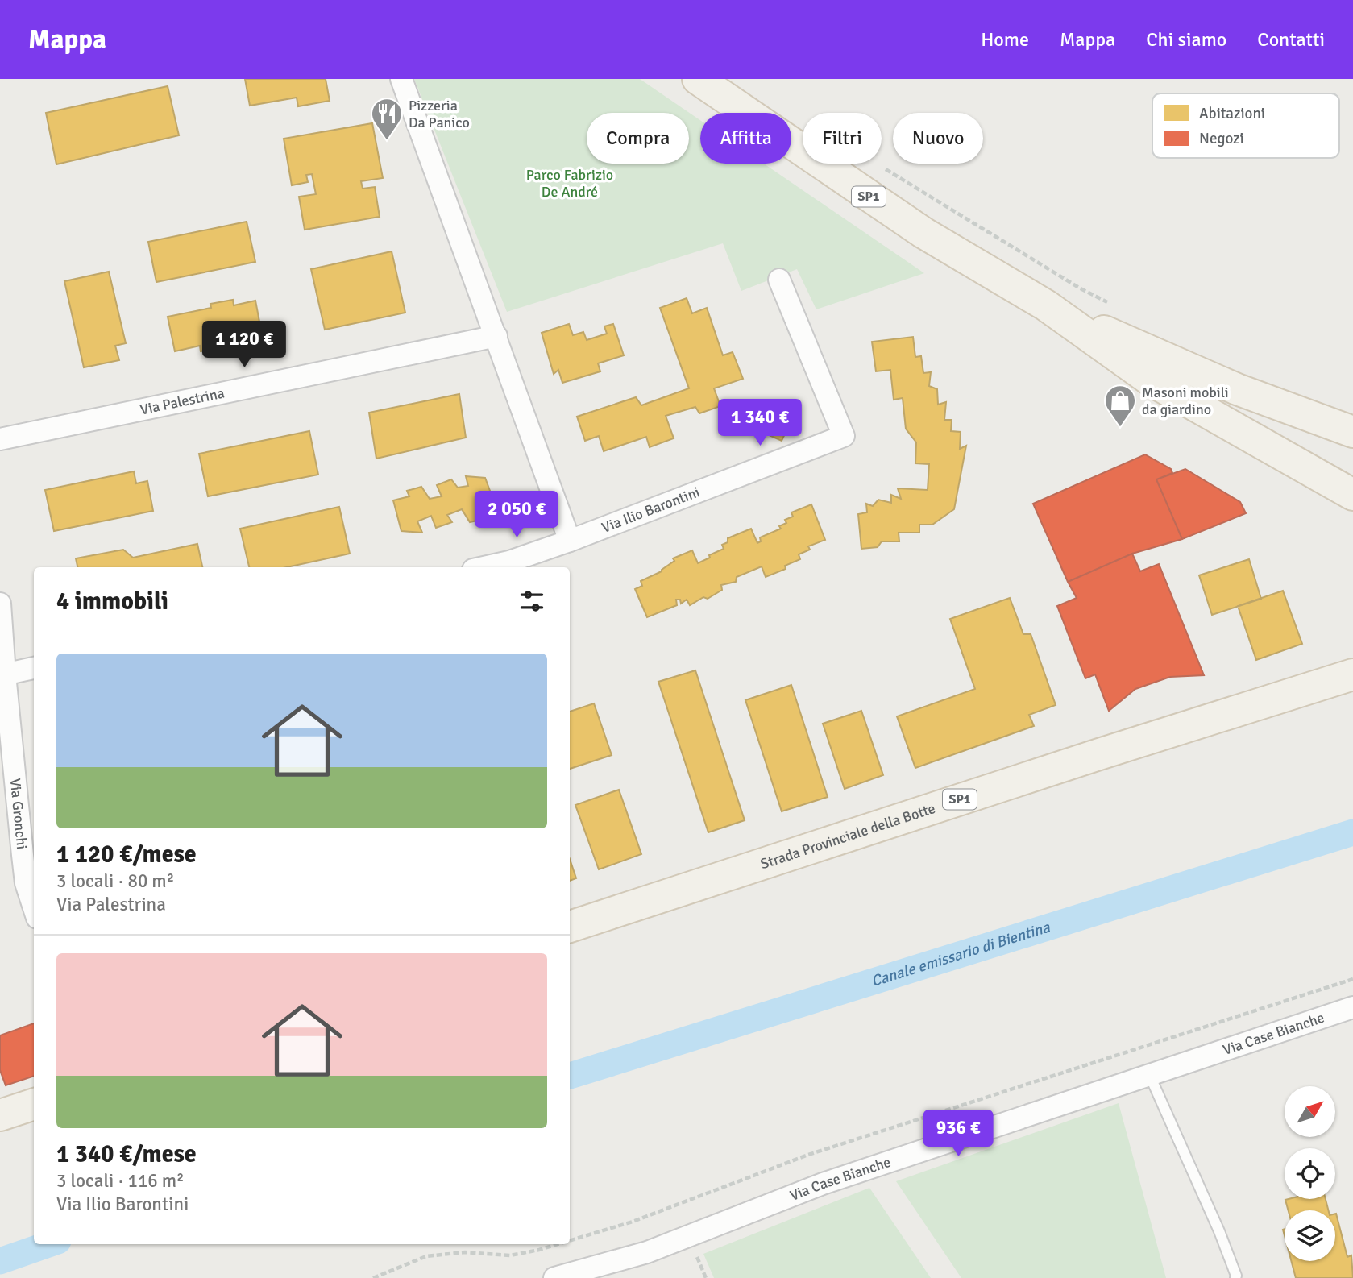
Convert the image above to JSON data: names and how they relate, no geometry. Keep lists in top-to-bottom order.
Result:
{
  "streets": {
    "main road": ["SP1", "Strada Provinciale della Botte"],
    "street": [
      "Via Palestrina",
      "Via Ilio Barontini",
      "Via Gronchi",
      "Via Case Bianche"
    ]
  },
  "water": ["Canale emissario di Bientina"],
  "parks": ["Parco Fabrizio De André"],
  "places": {
    "restaurant": ["Pizzeria Da Panico"],
    "shop": ["Masoni mobili da giardino"]
  },
  "legend": ["Abitazioni", "Negozi"],
  "north": "top right",
  "page": {
    "header": "Mappa",
    "nav": [
      "Home",
      "Mappa",
      "Chi siamo",
      "Contatti"
    ],
    "chip": [
      "Compra",
      "Affitta",
      "Filtri",
      "Nuovo"
    ],
    "price": [
      "1 120 €",
      "1 340 €",
      "2 050 €",
      "936 €"
    ],
    "heading": "4 immobili",
    "list": [
      {
        "name": "1 120 €/mese",
        "note": "3 locali · 80 m² · Via Palestrina"
      },
      {
        "name": "1 340 €/mese",
        "note": "3 locali · 116 m² · Via Ilio Barontini"
      }
    ]
  }
}
